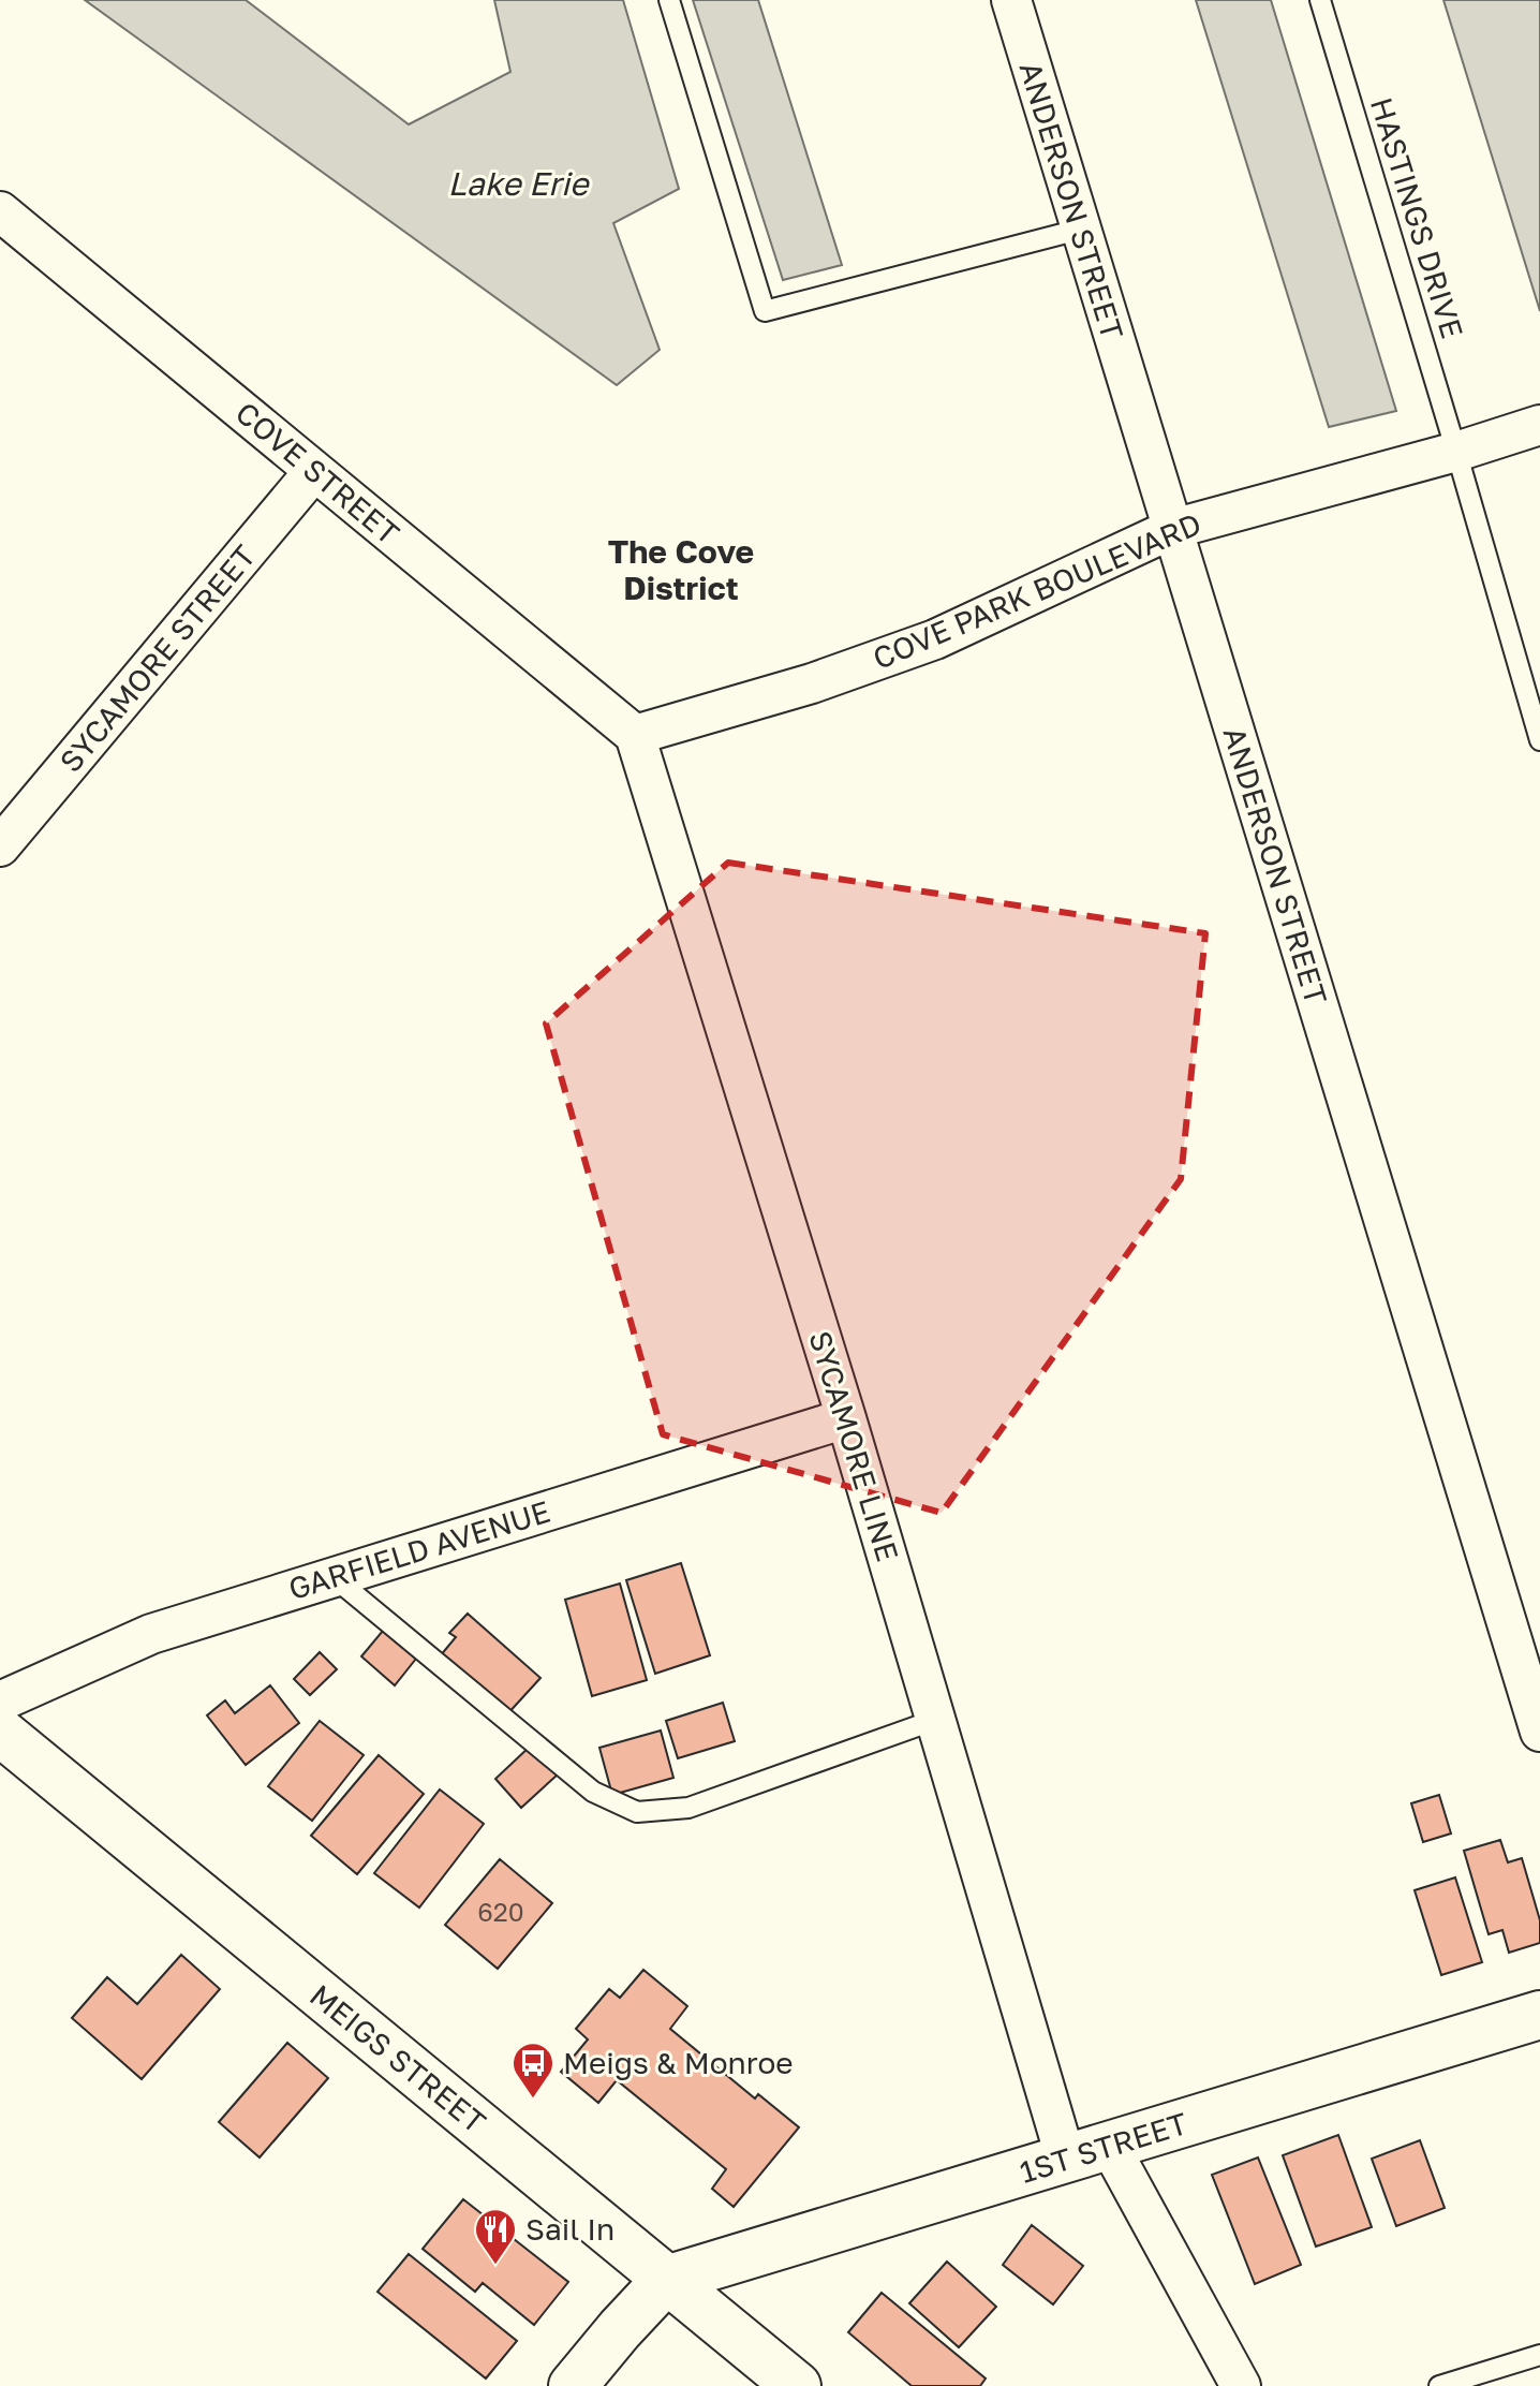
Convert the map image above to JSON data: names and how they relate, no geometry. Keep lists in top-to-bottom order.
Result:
{
  "streets": {
    "street": [
      "ANDERSON STREET",
      "COVE STREET",
      "COVE PARK BOULEVARD",
      "SYCAMORE STREET",
      "SYCAMORE LINE",
      "GARFIELD AVENUE",
      "MEIGS STREET",
      "1ST STREET"
    ],
    "lane": ["HASTINGS DRIVE"]
  },
  "crossings": [
    ["ANDERSON STREET", "COVE PARK BOULEVARD"],
    ["HASTINGS DRIVE", "COVE PARK BOULEVARD"],
    ["COVE STREET", "COVE PARK BOULEVARD"],
    ["COVE STREET", "SYCAMORE STREET"],
    ["COVE STREET", "SYCAMORE LINE"],
    ["COVE PARK BOULEVARD", "SYCAMORE LINE"],
    ["SYCAMORE LINE", "GARFIELD AVENUE"],
    ["SYCAMORE LINE", "1ST STREET"],
    ["MEIGS STREET", "1ST STREET"]
  ],
  "districts": ["The Cove District"],
  "water": ["Lake Erie"],
  "places": {
    "bus stop": ["Meigs & Monroe"],
    "restaurant": ["Sail In"]
  },
  "house_numbers": ["620"]
}
